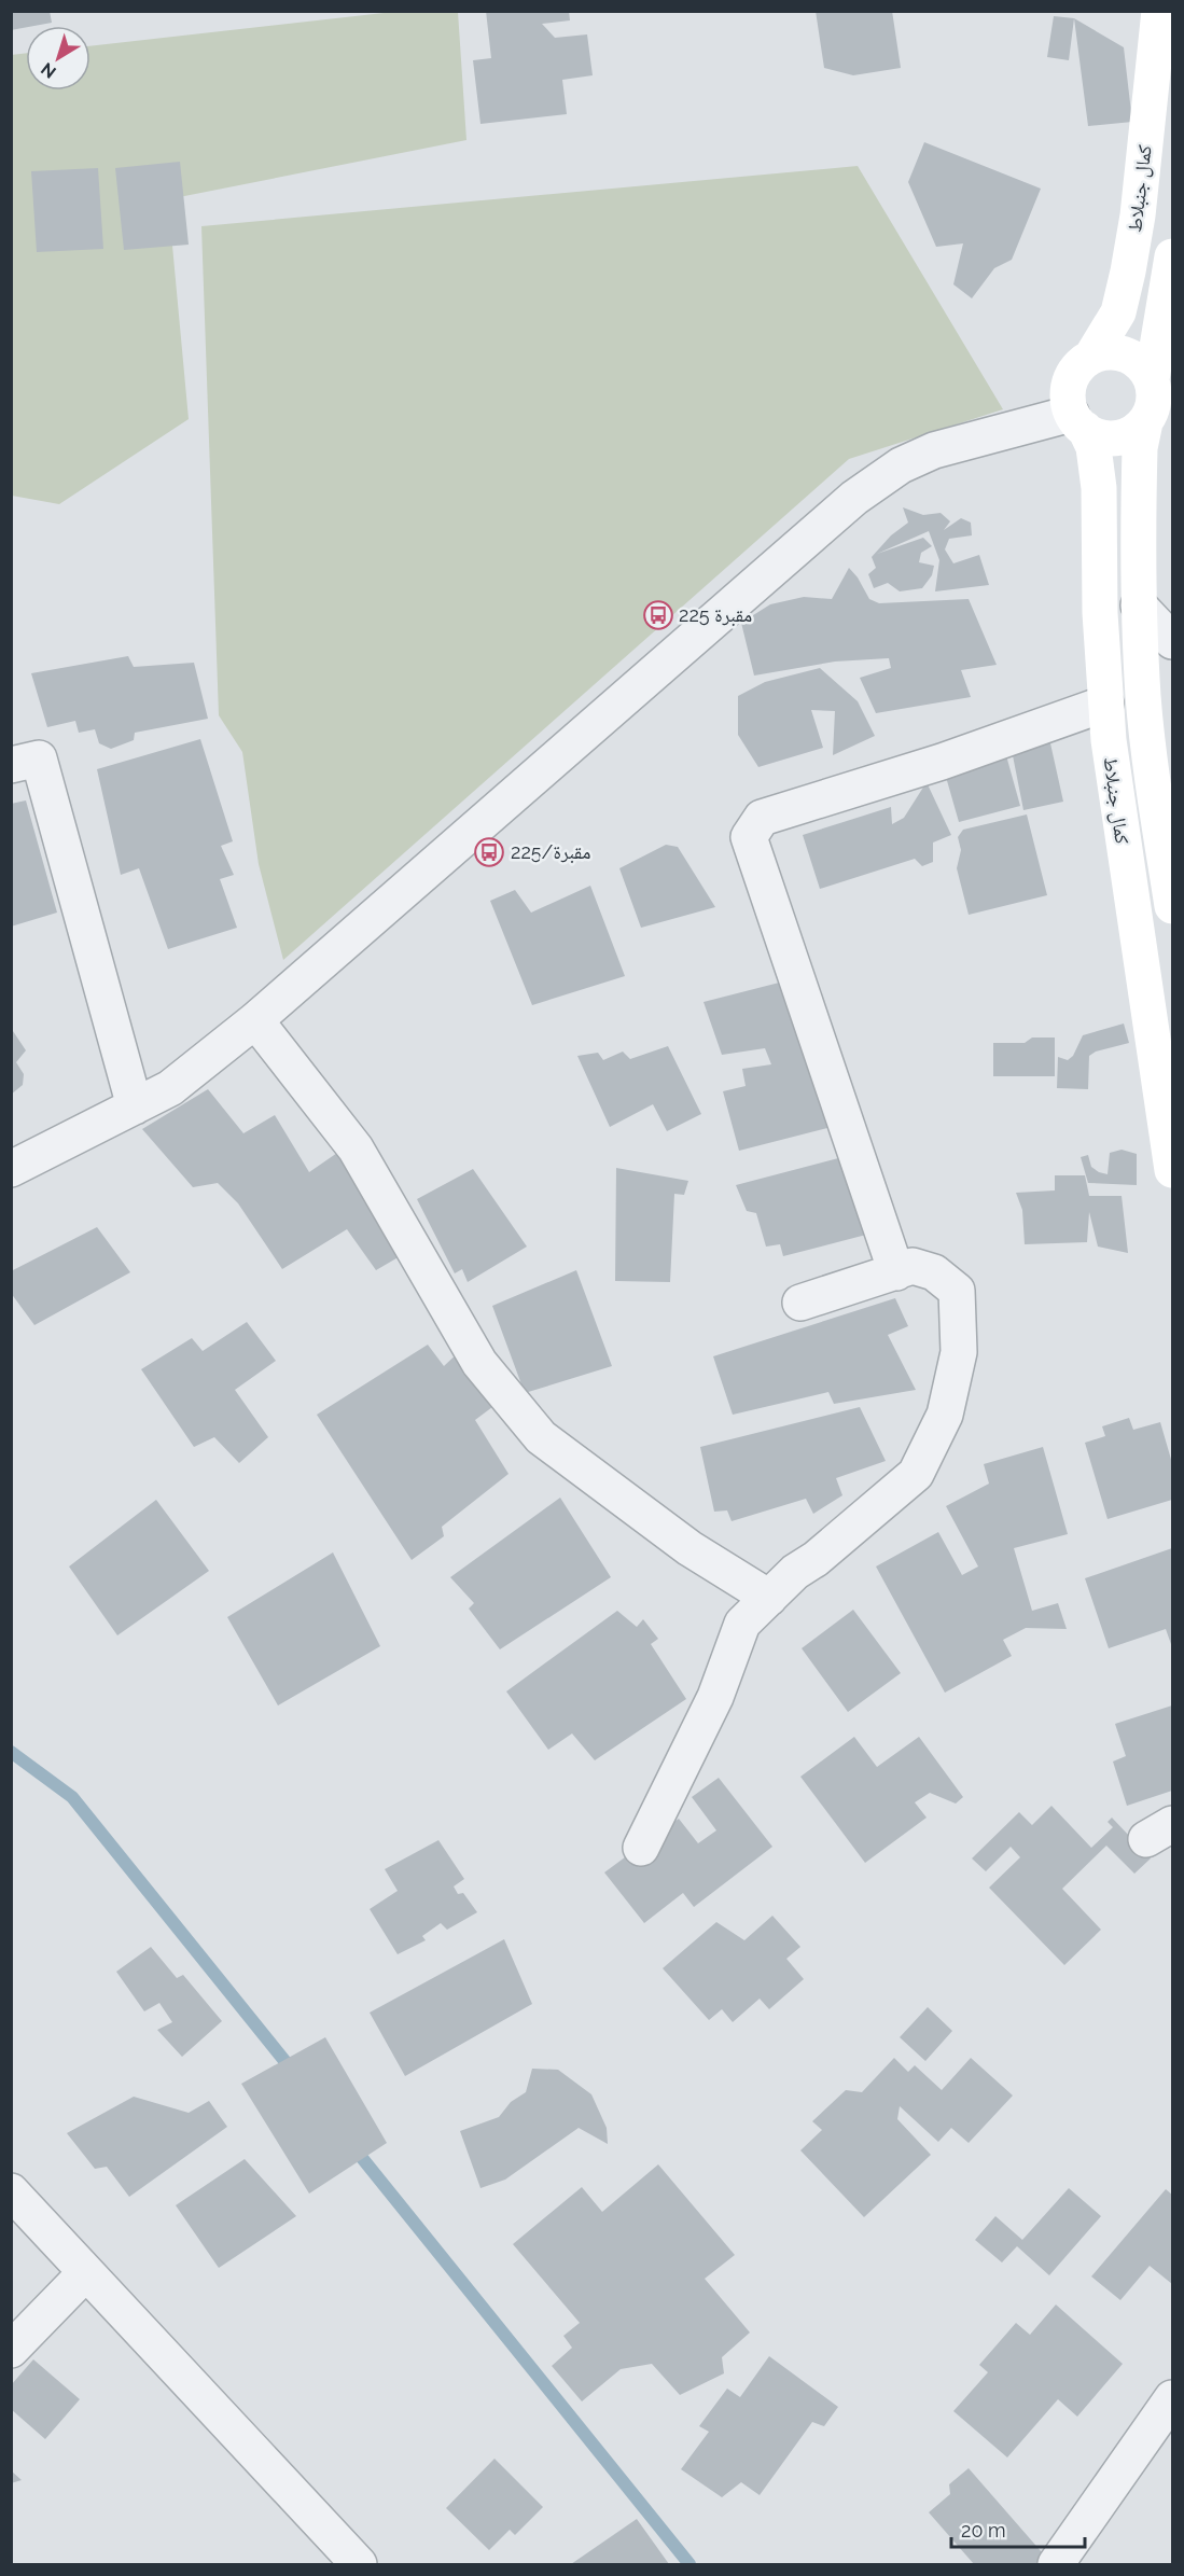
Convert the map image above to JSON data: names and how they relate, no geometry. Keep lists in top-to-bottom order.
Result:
{
  "streets": {
    "main road": ["كمال جنبلاط"]
  },
  "places": {
    "bus stop": ["مقبرة 225", "مقبرة/225"]
  },
  "scale_bar": "20 m",
  "north": "bottom left"
}
